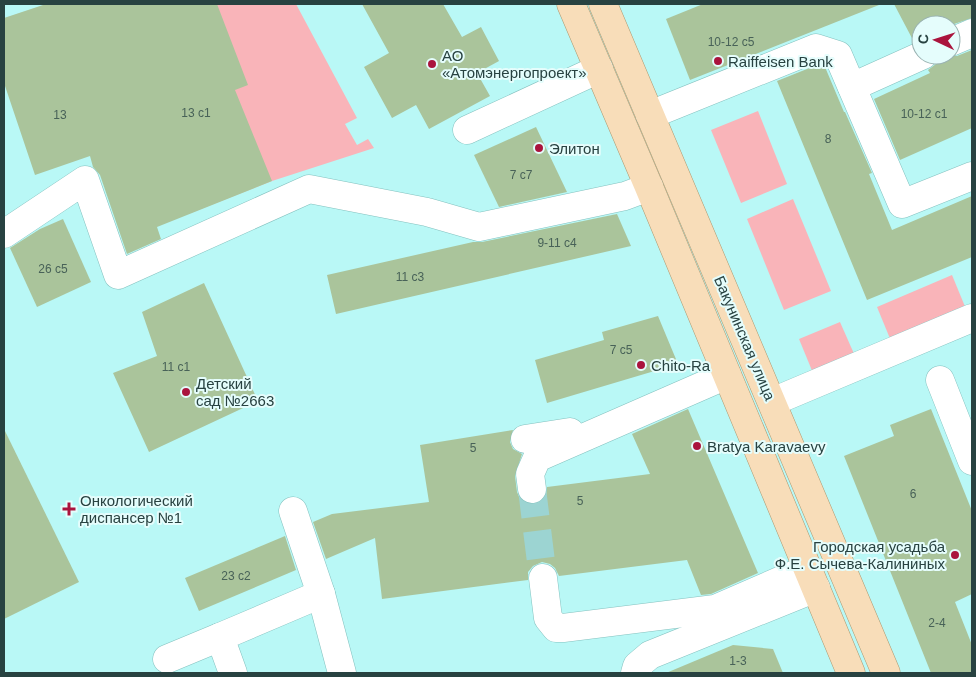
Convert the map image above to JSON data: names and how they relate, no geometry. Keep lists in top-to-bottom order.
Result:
{
  "streets": {
    "main road": ["Бакунинская улица"]
  },
  "places": {
    "other": [
      "Raiffeisen Bank",
      "АО «Атомэнергопроект»",
      "Элитон",
      "Chito-Ra",
      "Детский сад №2663",
      "Bratya Karavaevy",
      "Городская усадьба Ф.Е. Сычева-Калининых"
    ],
    "health": ["Онкологический диспансер №1"]
  },
  "house_numbers": [
    "10-12 с5",
    "13 с1",
    "10-12 с1",
    "13",
    "8",
    "7 с7",
    "9-11 с4",
    "26 с5",
    "11 с3",
    "7 с5",
    "11 с1",
    "5",
    "6",
    "5",
    "23 с2",
    "2-4",
    "1-3"
  ],
  "north": "left"
}
